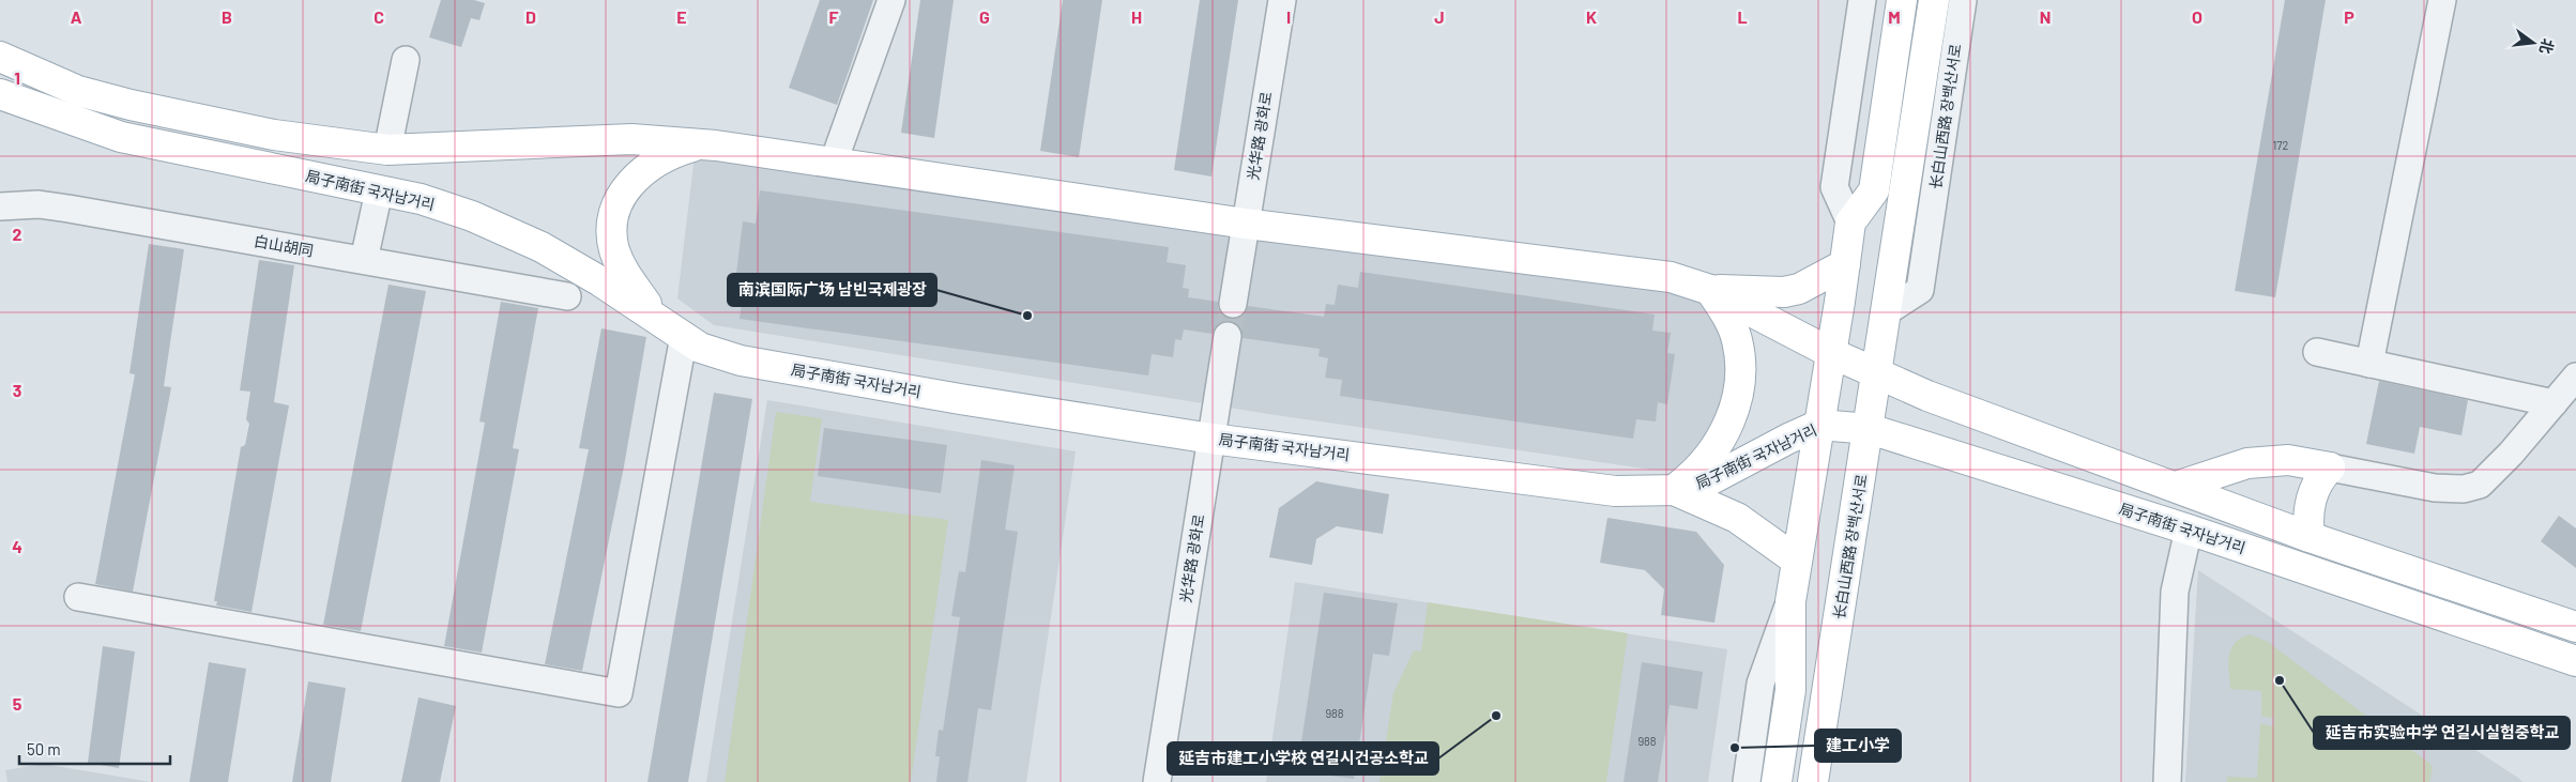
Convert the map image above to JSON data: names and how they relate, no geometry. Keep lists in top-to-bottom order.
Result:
{
  "streets": {
    "main road": ["长白山西路 장백산서로", "局子南街 국자남거리"],
    "street": ["光华路 광화로", "白山胡同"]
  },
  "crossings": [
    ["长白山西路 장백산서로", "局子南街 국자남거리"],
    ["光华路 광화로", "局子南街 국자남거리"]
  ],
  "places": [
    "南滨国际广场 남빈국제광장",
    "延吉市实验中学 연길시실험중학교",
    "延吉市建工小学校 연길시건공소학교",
    "建工小学"
  ],
  "house_numbers": ["172", "988", "988"],
  "scale_bar": "50 m",
  "north": "right",
  "grid": {
    "columns": [
      "A",
      "B",
      "C",
      "D",
      "E",
      "F",
      "G",
      "H",
      "I",
      "J",
      "K",
      "L",
      "M",
      "N",
      "O",
      "P"
    ],
    "rows": [
      "1",
      "2",
      "3",
      "4",
      "5"
    ]
  }
}
